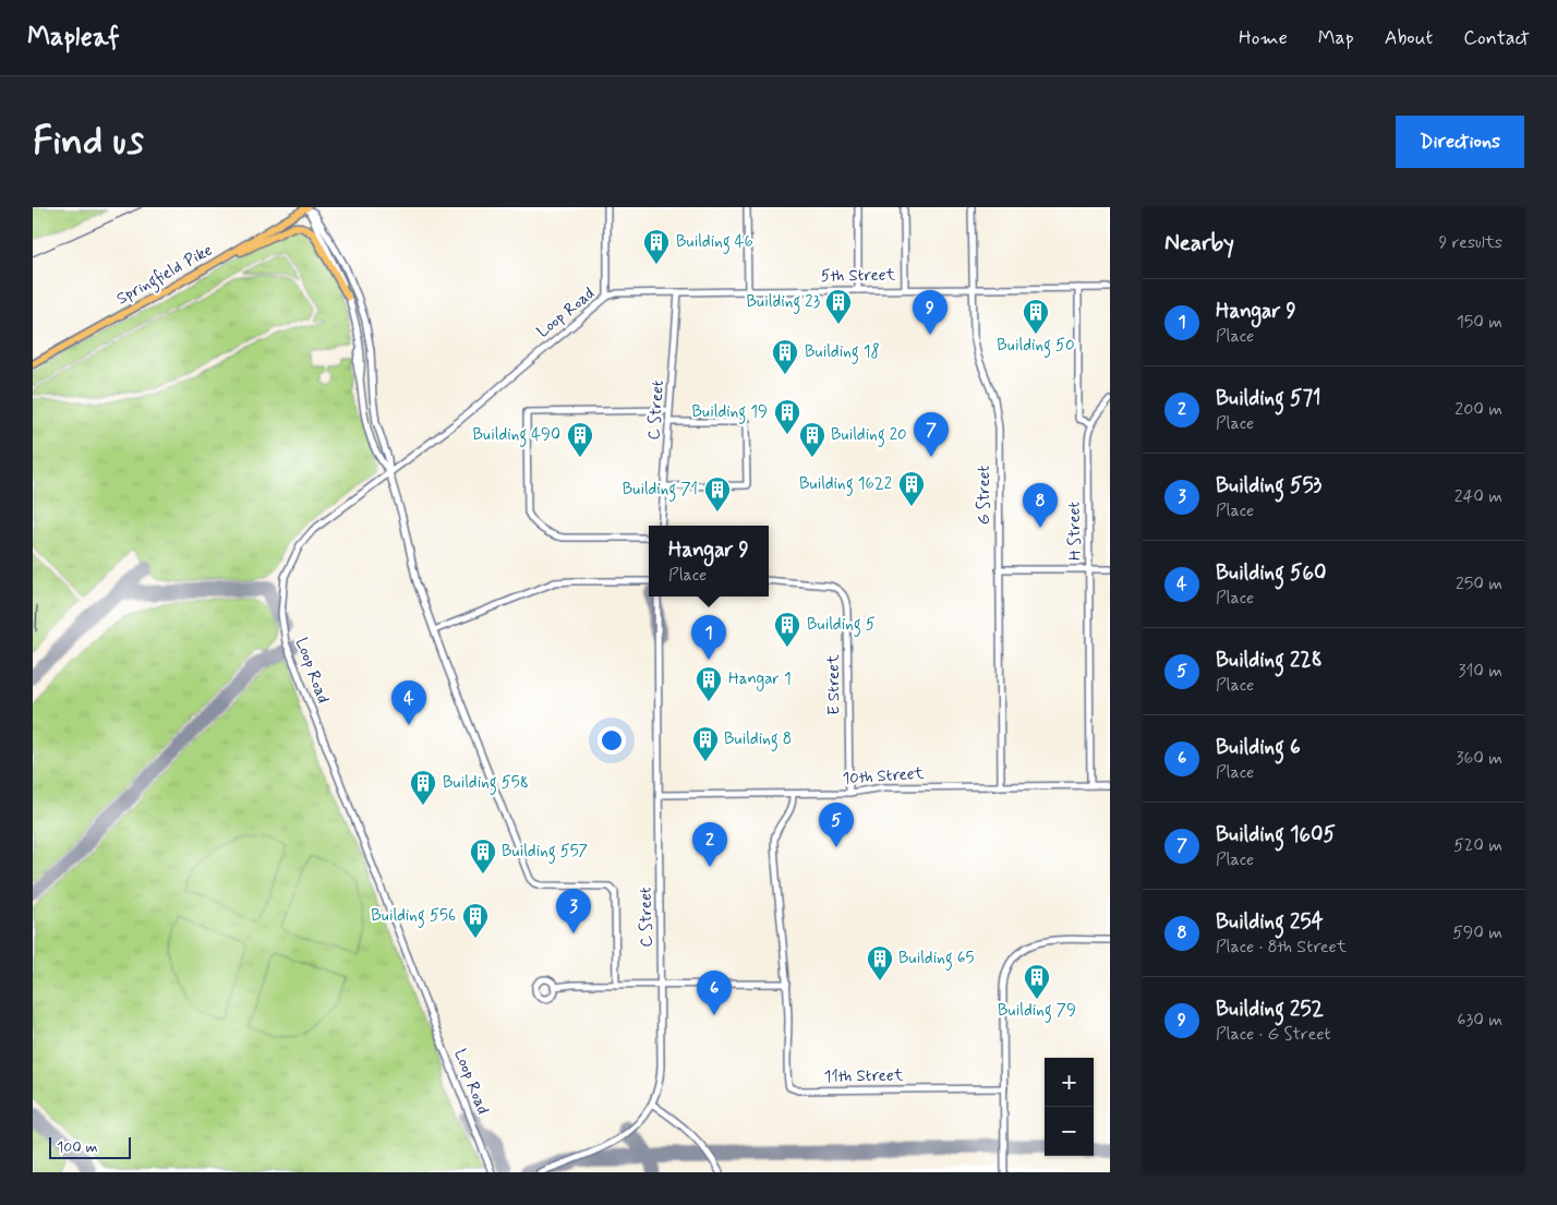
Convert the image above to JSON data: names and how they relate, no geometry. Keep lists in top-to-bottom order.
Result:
{
  "streets": {
    "main road": ["Springfield Pike"],
    "street": [
      "5th Street",
      "Loop Road",
      "C Street",
      "G Street",
      "H Street",
      "E Street",
      "10th Street",
      "11th Street"
    ]
  },
  "crossings": [
    ["5th Street", "Loop Road"],
    ["5th Street", "C Street"],
    ["5th Street", "G Street"],
    ["C Street", "10th Street"],
    ["G Street", "10th Street"],
    ["H Street", "10th Street"],
    ["E Street", "10th Street"],
    ["10th Street", "11th Street"]
  ],
  "places": {
    "building": [
      "Building 46",
      "Building 23",
      "Building 50",
      "Building 18",
      "Building 19",
      "Building 490",
      "Building 20",
      "Building 1622",
      "Building 71",
      "Building 5",
      "Hangar 1",
      "Building 8",
      "Building 558",
      "Building 557",
      "Building 556",
      "Building 65",
      "Building 79"
    ]
  },
  "scale_bar": "100 m",
  "page": {
    "header": "Mapleaf",
    "nav": [
      "Home",
      "Map",
      "About",
      "Contact"
    ],
    "buttons": "Directions",
    "title": "Find us",
    "heading": ["Nearby", "9 results"],
    "list": [
      {
        "mark": "1",
        "name": "Hangar 9",
        "note": "Place",
        "value": "150 m"
      },
      {
        "mark": "2",
        "name": "Building 571",
        "note": "Place",
        "value": "200 m"
      },
      {
        "mark": "3",
        "name": "Building 553",
        "note": "Place",
        "value": "240 m"
      },
      {
        "mark": "4",
        "name": "Building 560",
        "note": "Place",
        "value": "250 m"
      },
      {
        "mark": "5",
        "name": "Building 228",
        "note": "Place",
        "value": "310 m"
      },
      {
        "mark": "6",
        "name": "Building 6",
        "note": "Place",
        "value": "360 m"
      },
      {
        "mark": "7",
        "name": "Building 1605",
        "note": "Place",
        "value": "520 m"
      },
      {
        "mark": "8",
        "name": "Building 254",
        "note": "Place · 8th Street",
        "value": "590 m"
      },
      {
        "mark": "9",
        "name": "Building 252",
        "note": "Place · G Street",
        "value": "630 m"
      }
    ],
    "pins": [
      "9",
      "7",
      "8",
      "1",
      "4",
      "5",
      "2",
      "3",
      "6"
    ],
    "popup": ["Hangar 9", "Place"],
    "map_buttons": ["+", "−"],
    "scale": "100 m"
  }
}
